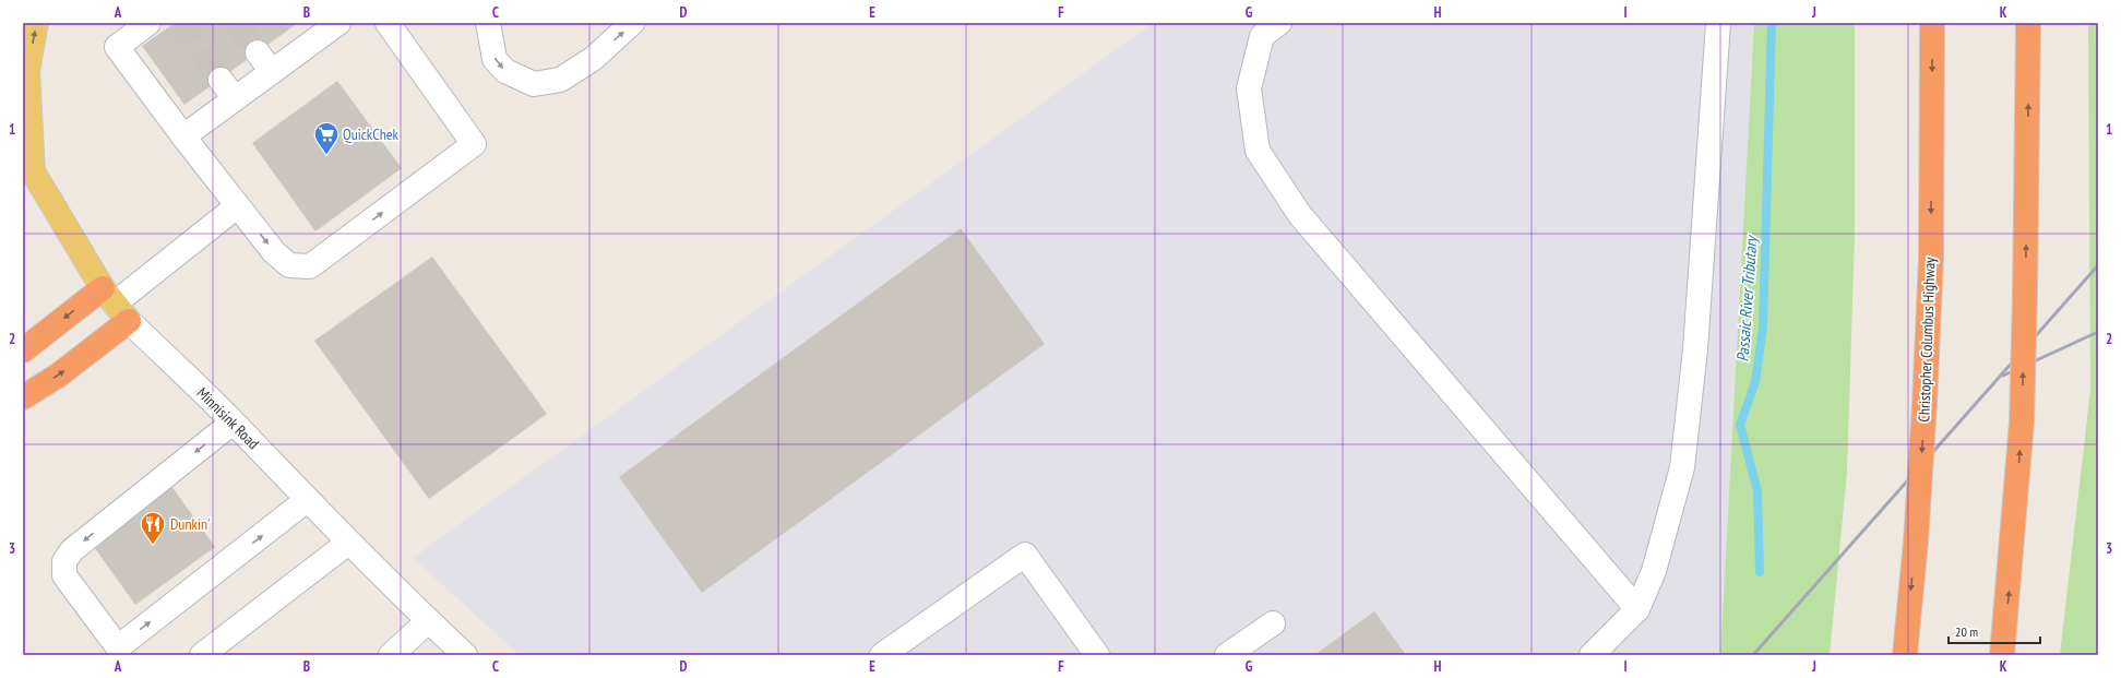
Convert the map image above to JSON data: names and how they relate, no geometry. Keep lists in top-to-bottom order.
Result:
{
  "streets": {
    "highway": ["Christopher Columbus Highway"],
    "main road": ["Minnisink Road"]
  },
  "water": ["Passaic River Tributary"],
  "places": {
    "supermarket": ["QuickChek"],
    "restaurant": ["Dunkin'"]
  },
  "scale_bar": "20 m",
  "grid": {
    "columns": [
      "A",
      "B",
      "C",
      "D",
      "E",
      "F",
      "G",
      "H",
      "I",
      "J",
      "K"
    ],
    "rows": ["1", "2", "3"]
  }
}
